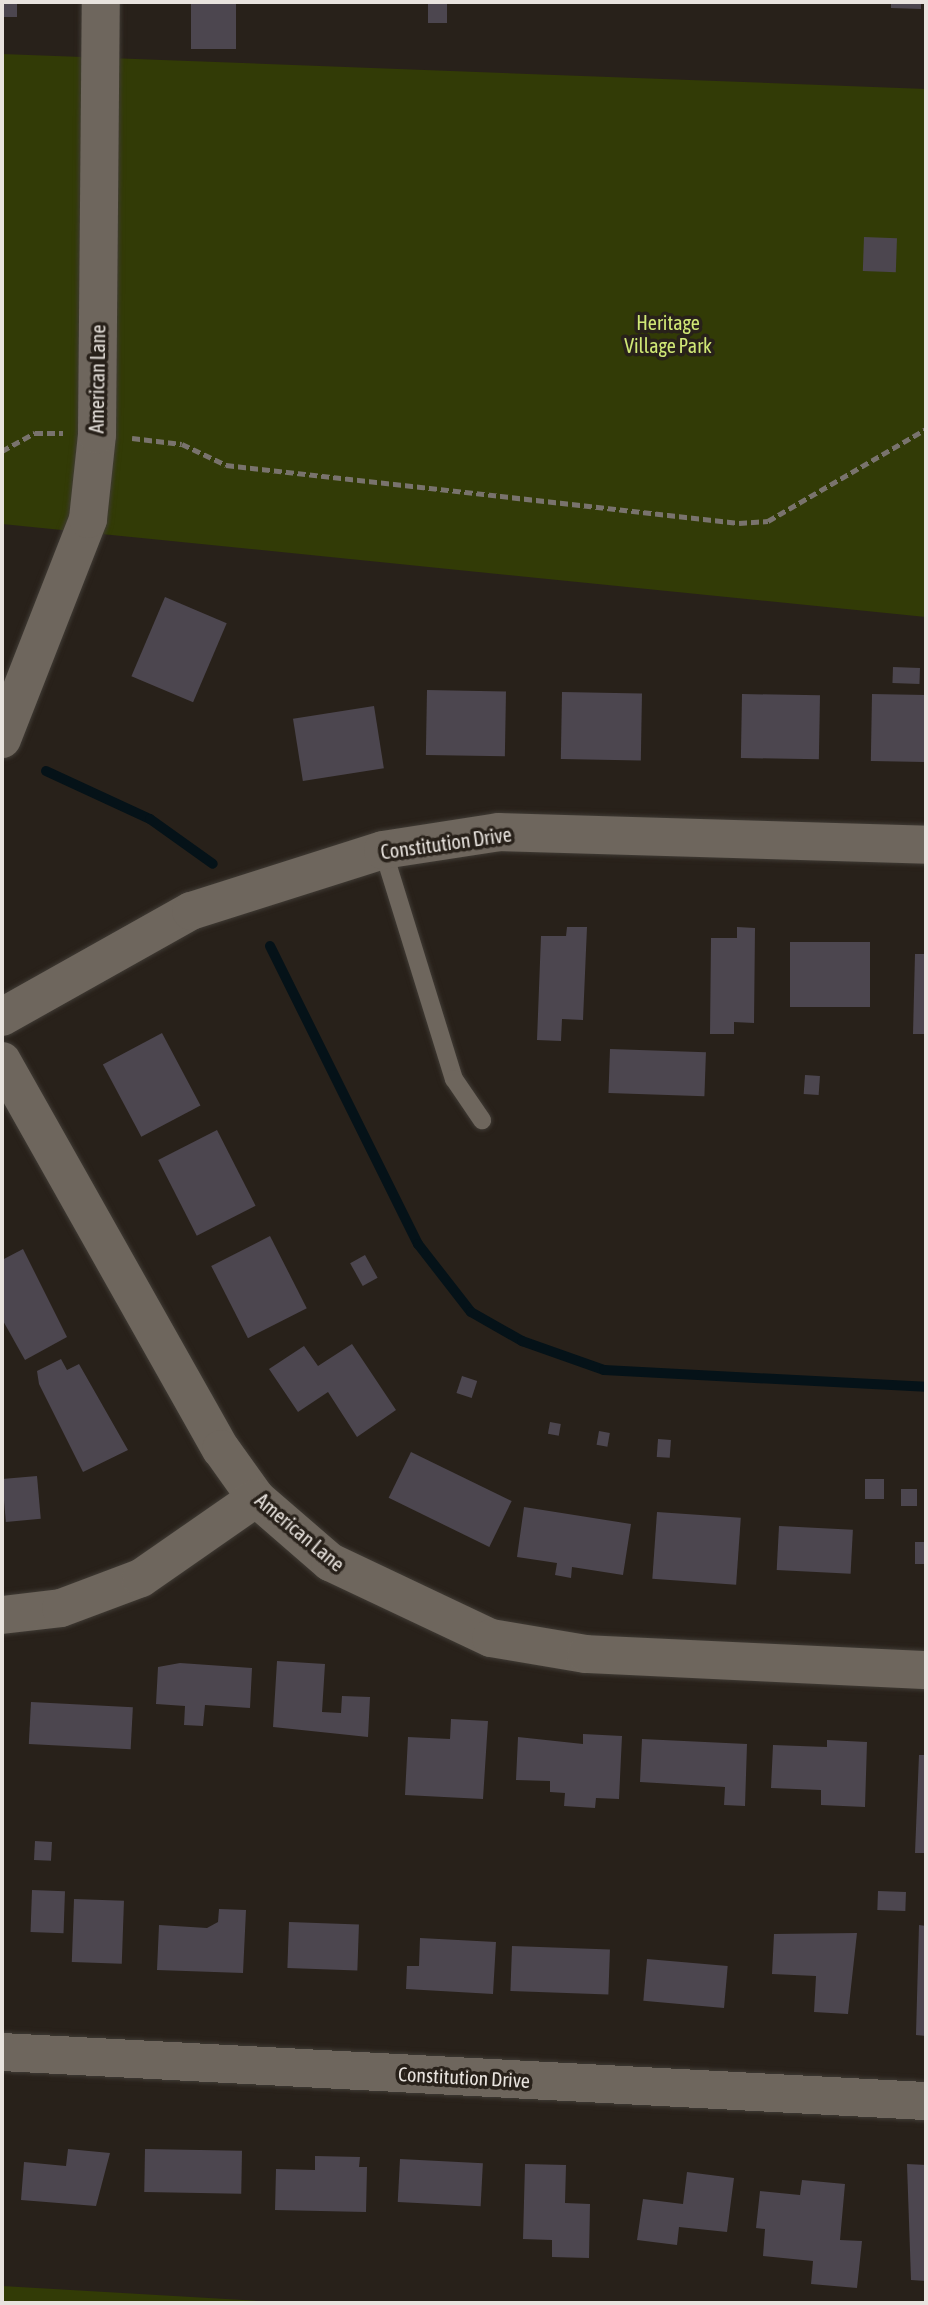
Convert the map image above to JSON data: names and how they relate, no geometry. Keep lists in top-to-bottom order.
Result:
{
  "streets": {
    "street": ["American Lane", "Constitution Drive"]
  },
  "parks": ["Heritage Village Park"]
}
